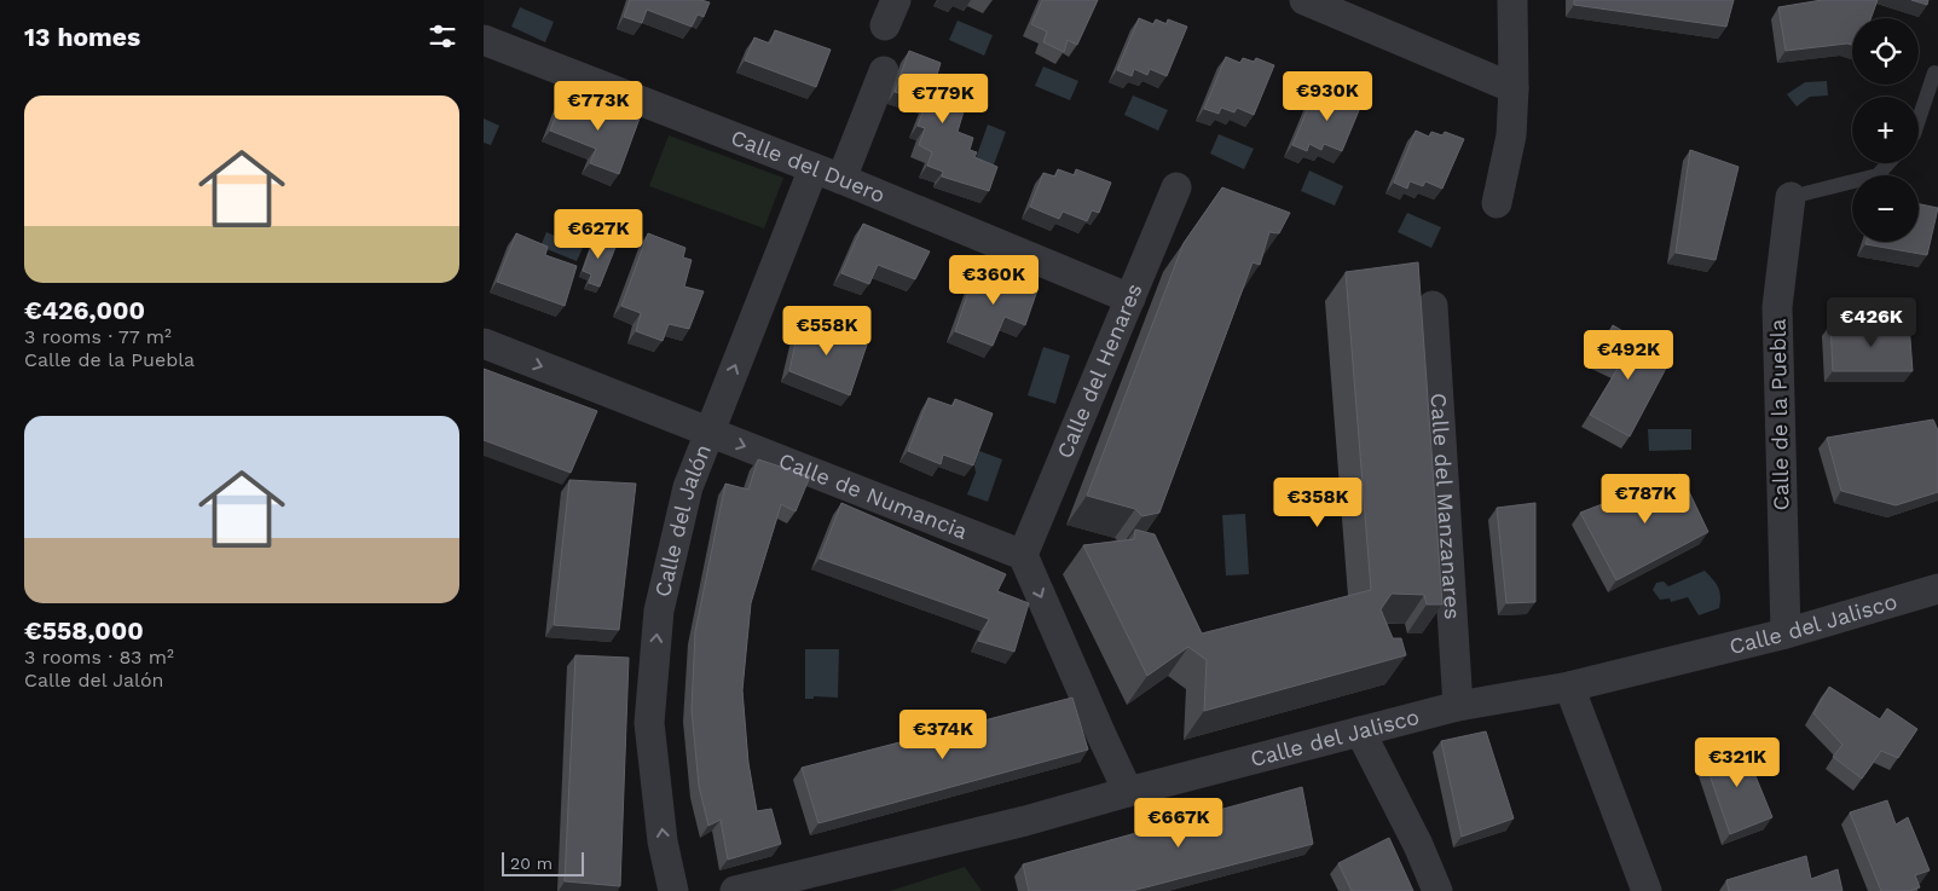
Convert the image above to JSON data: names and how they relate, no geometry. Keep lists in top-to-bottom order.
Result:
{
  "streets": {
    "street": [
      "Calle del Duero",
      "Calle del Henares",
      "Calle de la Puebla",
      "Calle de Numancia",
      "Calle del Manzanares",
      "Calle del Jalón",
      "Calle del Jalisco"
    ]
  },
  "crossings": [
    ["Calle del Duero", "Calle del Henares"],
    ["Calle del Duero", "Calle del Jalón"],
    ["Calle del Henares", "Calle de Numancia"],
    ["Calle de la Puebla", "Calle del Jalisco"],
    ["Calle de Numancia", "Calle del Jalón"],
    ["Calle del Manzanares", "Calle del Jalisco"]
  ],
  "one_way": ["Calle de Numancia", "Calle del Jalón"],
  "scale_bar": "20 m",
  "page": {
    "heading": "13 homes",
    "map_buttons": ["+", "−"],
    "price": [
      "€930K",
      "€779K",
      "€773K",
      "€627K",
      "€360K",
      "€426K",
      "€558K",
      "€492K",
      "€787K",
      "€358K",
      "€374K",
      "€321K",
      "€667K"
    ],
    "list": [
      {
        "name": "€426,000",
        "note": "3 rooms · 77 m² · Calle de la Puebla"
      },
      {
        "name": "€558,000",
        "note": "3 rooms · 83 m² · Calle del Jalón"
      }
    ],
    "scale": "20 m"
  }
}
